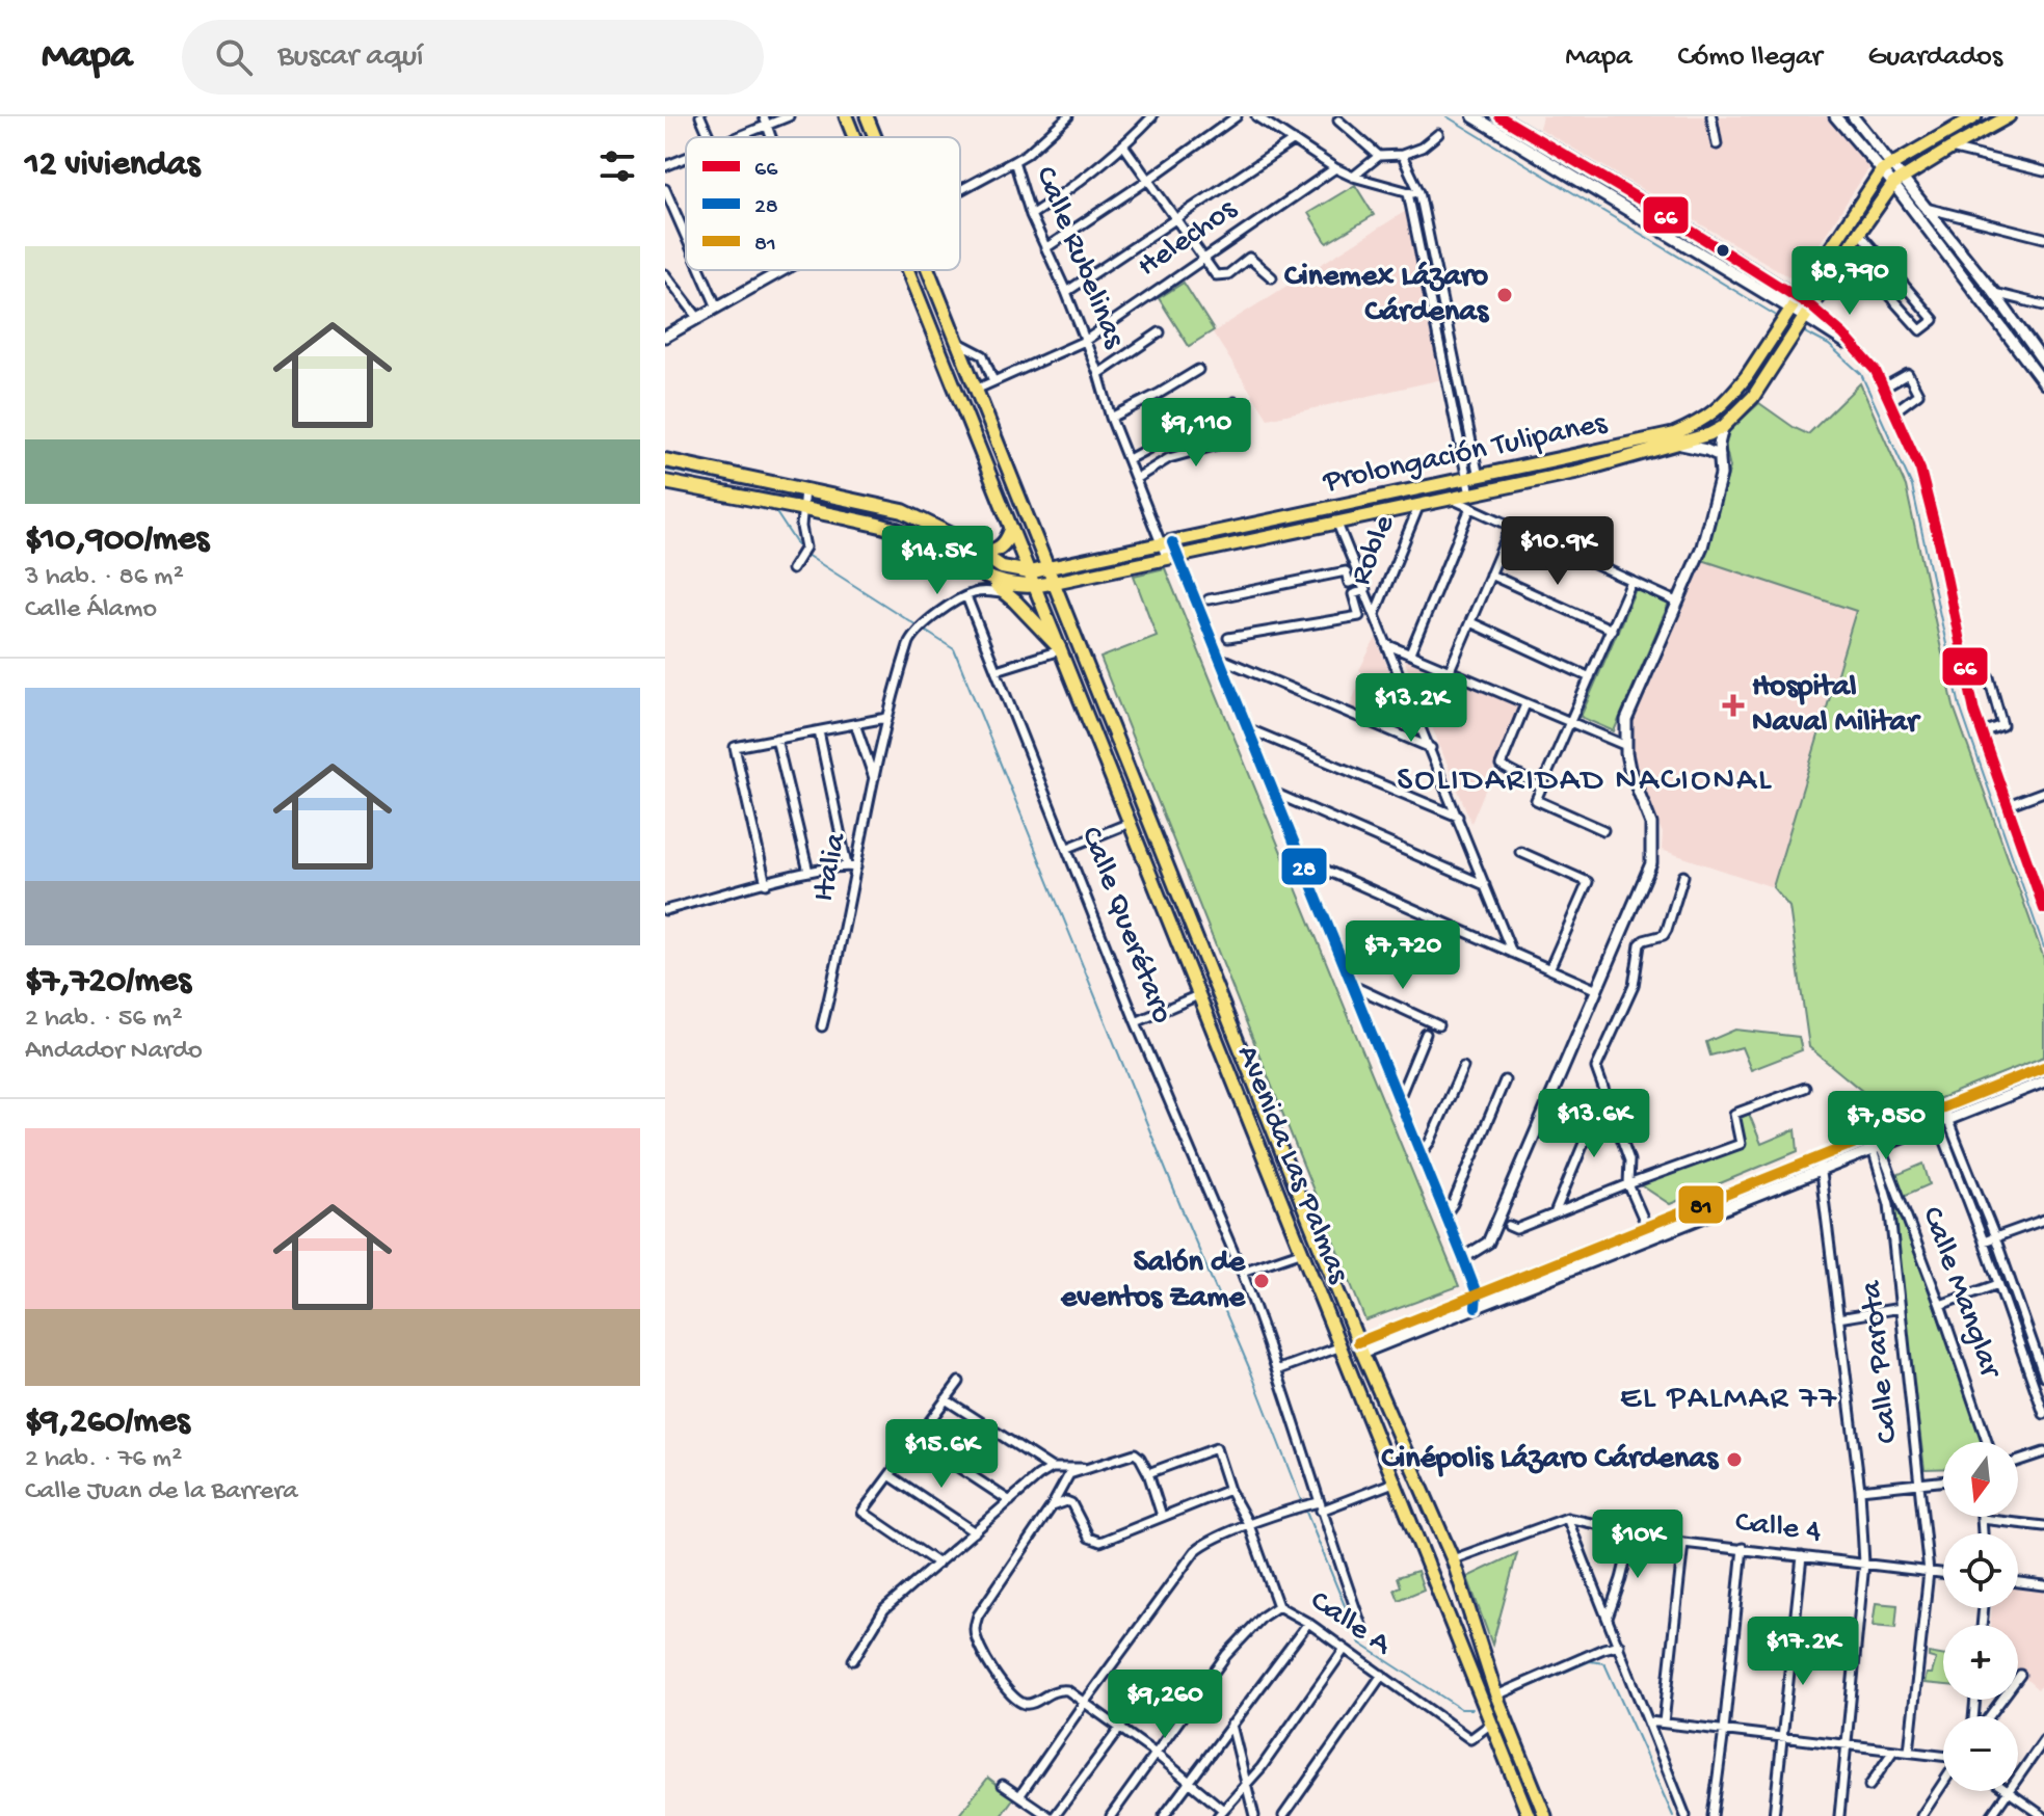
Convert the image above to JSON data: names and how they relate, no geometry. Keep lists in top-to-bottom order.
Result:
{
  "streets": {
    "main road": ["Prolongación Tulipanes", "Avenida Las Palmas"],
    "street": [
      "Helechos",
      "Calle Rubelinas",
      "Roble",
      "Italia",
      "Calle Querétaro",
      "Calle Manglar",
      "Calle Parota",
      "Calle 4",
      "Calle A"
    ]
  },
  "crossings": [
    ["Helechos", "Calle Rubelinas"],
    ["Helechos", "Avenida Las Palmas"],
    ["Calle Rubelinas", "Prolongación Tulipanes"],
    ["Prolongación Tulipanes", "Roble"],
    ["Prolongación Tulipanes", "Avenida Las Palmas"],
    ["Italia", "Calle Querétaro"],
    ["Avenida Las Palmas", "Calle A"],
    ["Calle Manglar", "Calle Parota"],
    ["Calle Parota", "Calle 4"]
  ],
  "districts": ["SOLIDARIDAD NACIONAL", "EL PALMAR 77"],
  "places": {
    "other": ["Cinemex Lázaro Cárdenas", "Salón de eventos Zame", "Cinépolis Lázaro Cárdenas"],
    "health": ["Hospital Naval Militar"]
  },
  "lines": ["transit line 66", "transit line 28", "transit line 81"],
  "legend": ["66", "28", "81"],
  "north": "bottom",
  "page": {
    "header": "Mapa",
    "search": "Buscar aquí",
    "nav": ["Mapa", "Cómo llegar", "Guardados"],
    "heading": "12 viviendas",
    "list": [
      {
        "name": "$10,900/mes",
        "note": "3 hab. · 86 m² · Calle Álamo"
      },
      {
        "name": "$7,720/mes",
        "note": "2 hab. · 56 m² · Andador Nardo"
      },
      {
        "name": "$9,260/mes",
        "note": "2 hab. · 76 m² · Calle Juan de la Barrera"
      }
    ],
    "price": [
      "$8,790",
      "$9,110",
      "$10.9K",
      "$14.5K",
      "$13.2K",
      "$7,720",
      "$13.6K",
      "$7,850",
      "$15.6K",
      "$10K",
      "$17.2K",
      "$9,260"
    ],
    "map_buttons": ["+", "−"]
  }
}
